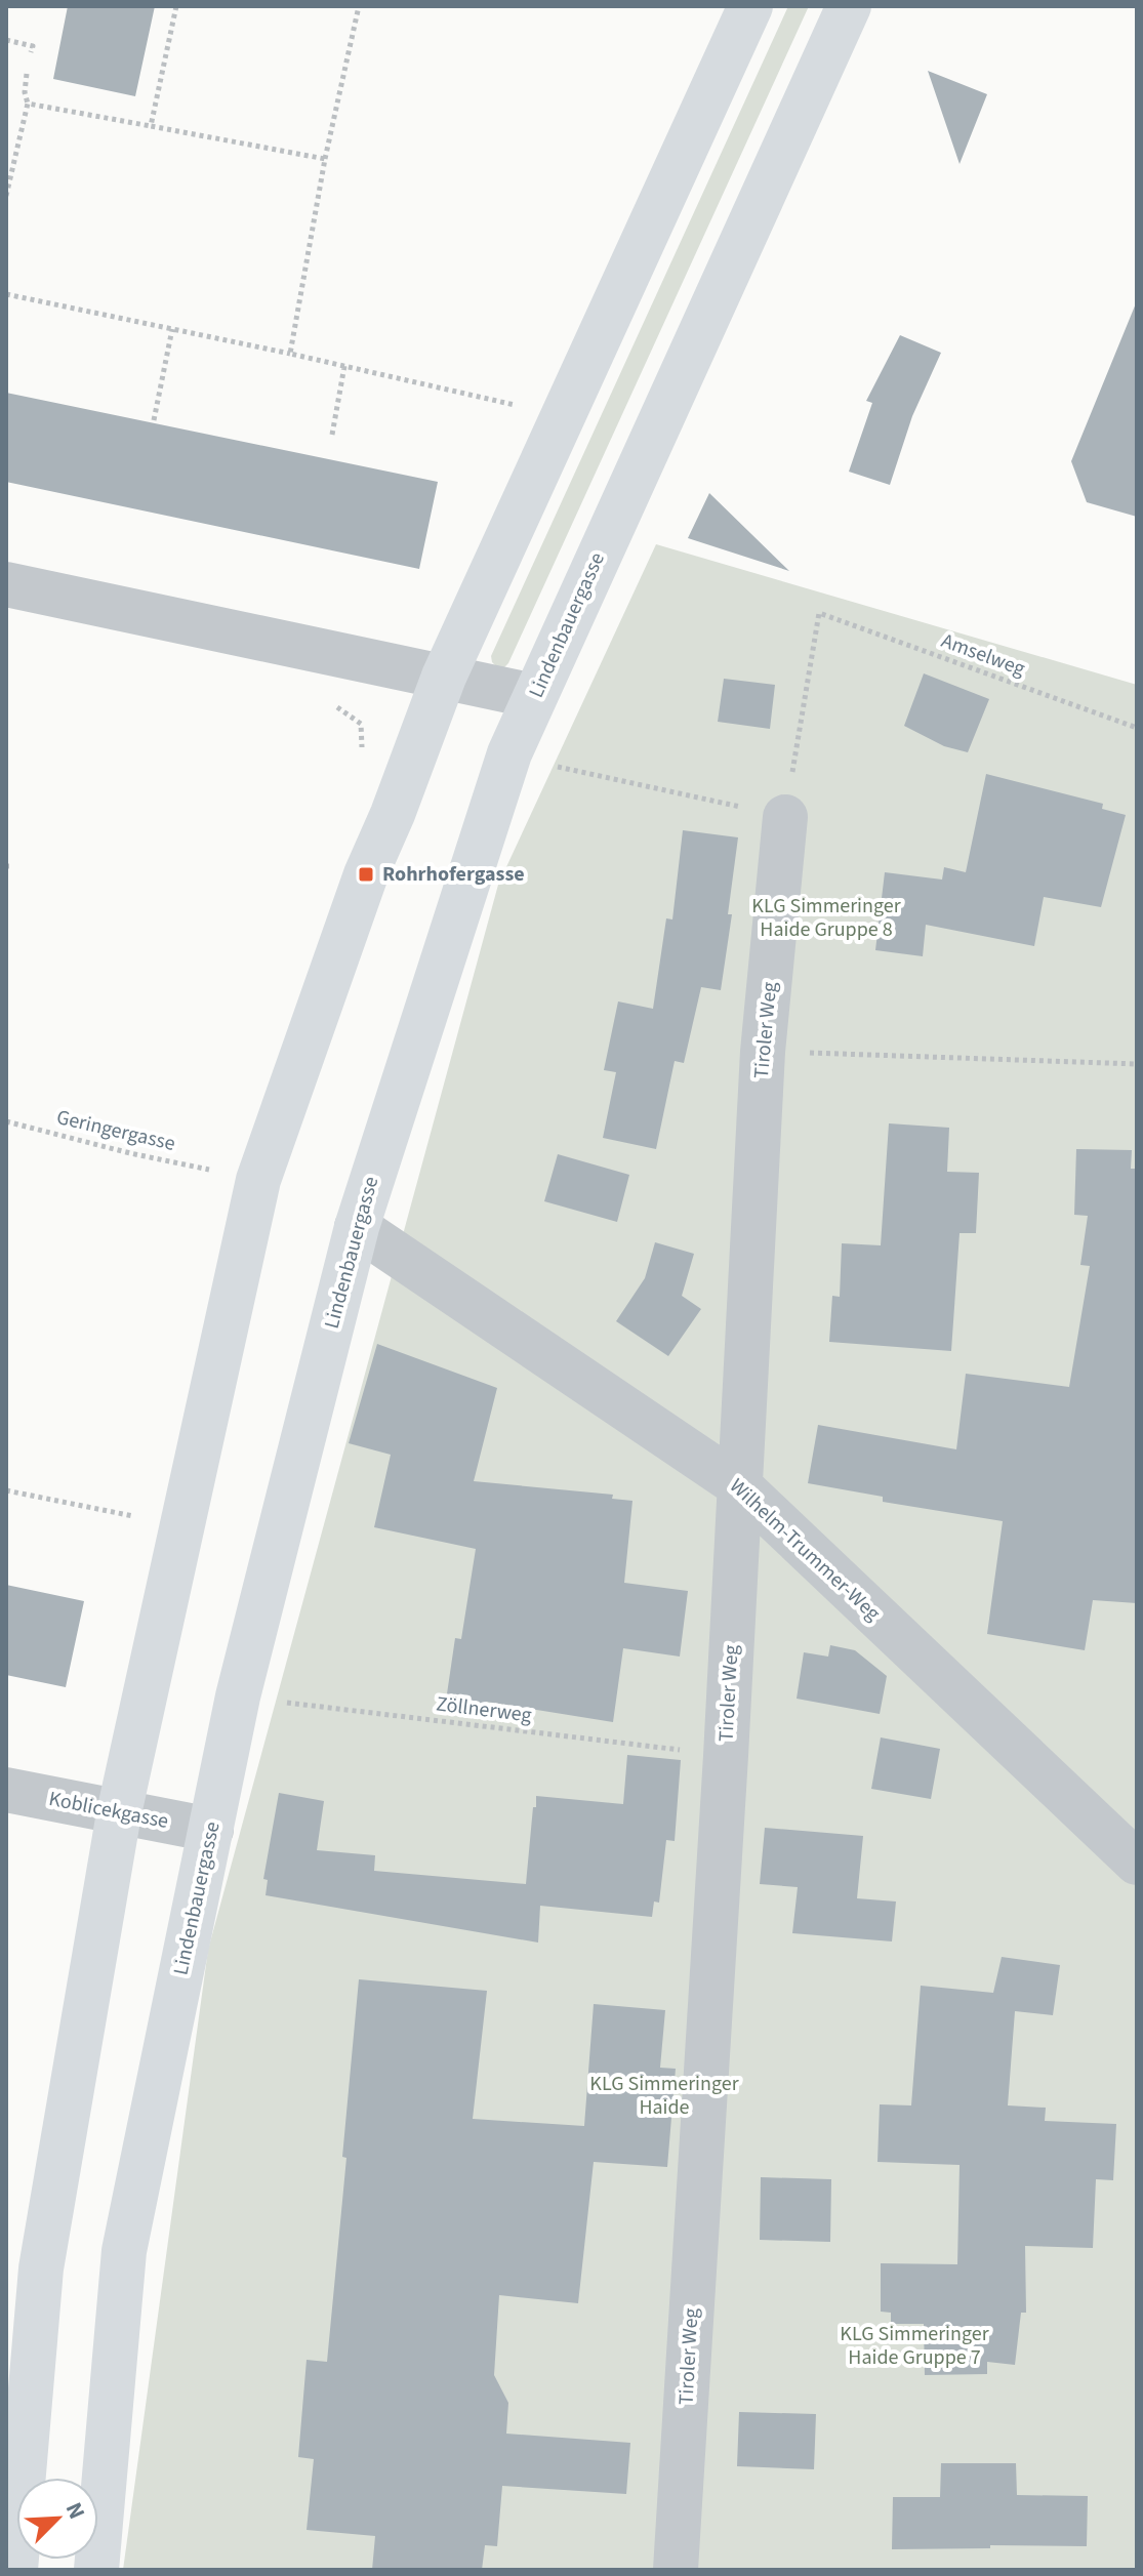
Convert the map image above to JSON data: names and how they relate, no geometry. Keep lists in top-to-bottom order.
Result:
{
  "streets": {
    "street": [
      "Lindenbauergasse",
      "Tiroler Weg",
      "Wilhelm-Trummer-Weg",
      "Koblicekgasse"
    ],
    "path": ["Amselweg", "Geringergasse", "Zöllnerweg"]
  },
  "crossings": [
    ["Lindenbauergasse", "Wilhelm-Trummer-Weg"],
    ["Lindenbauergasse", "Zöllnerweg"],
    ["Lindenbauergasse", "Koblicekgasse"],
    ["Amselweg", "Tiroler Weg"],
    ["Tiroler Weg", "Wilhelm-Trummer-Weg"],
    ["Tiroler Weg", "Zöllnerweg"]
  ],
  "parks": ["KLG Simmeringer Haide Gruppe 8", "KLG Simmeringer Haide", "KLG Simmeringer Haide Gruppe 7"],
  "places": {
    "transit": ["Rohrhofergasse"]
  },
  "north": "top right"
}
